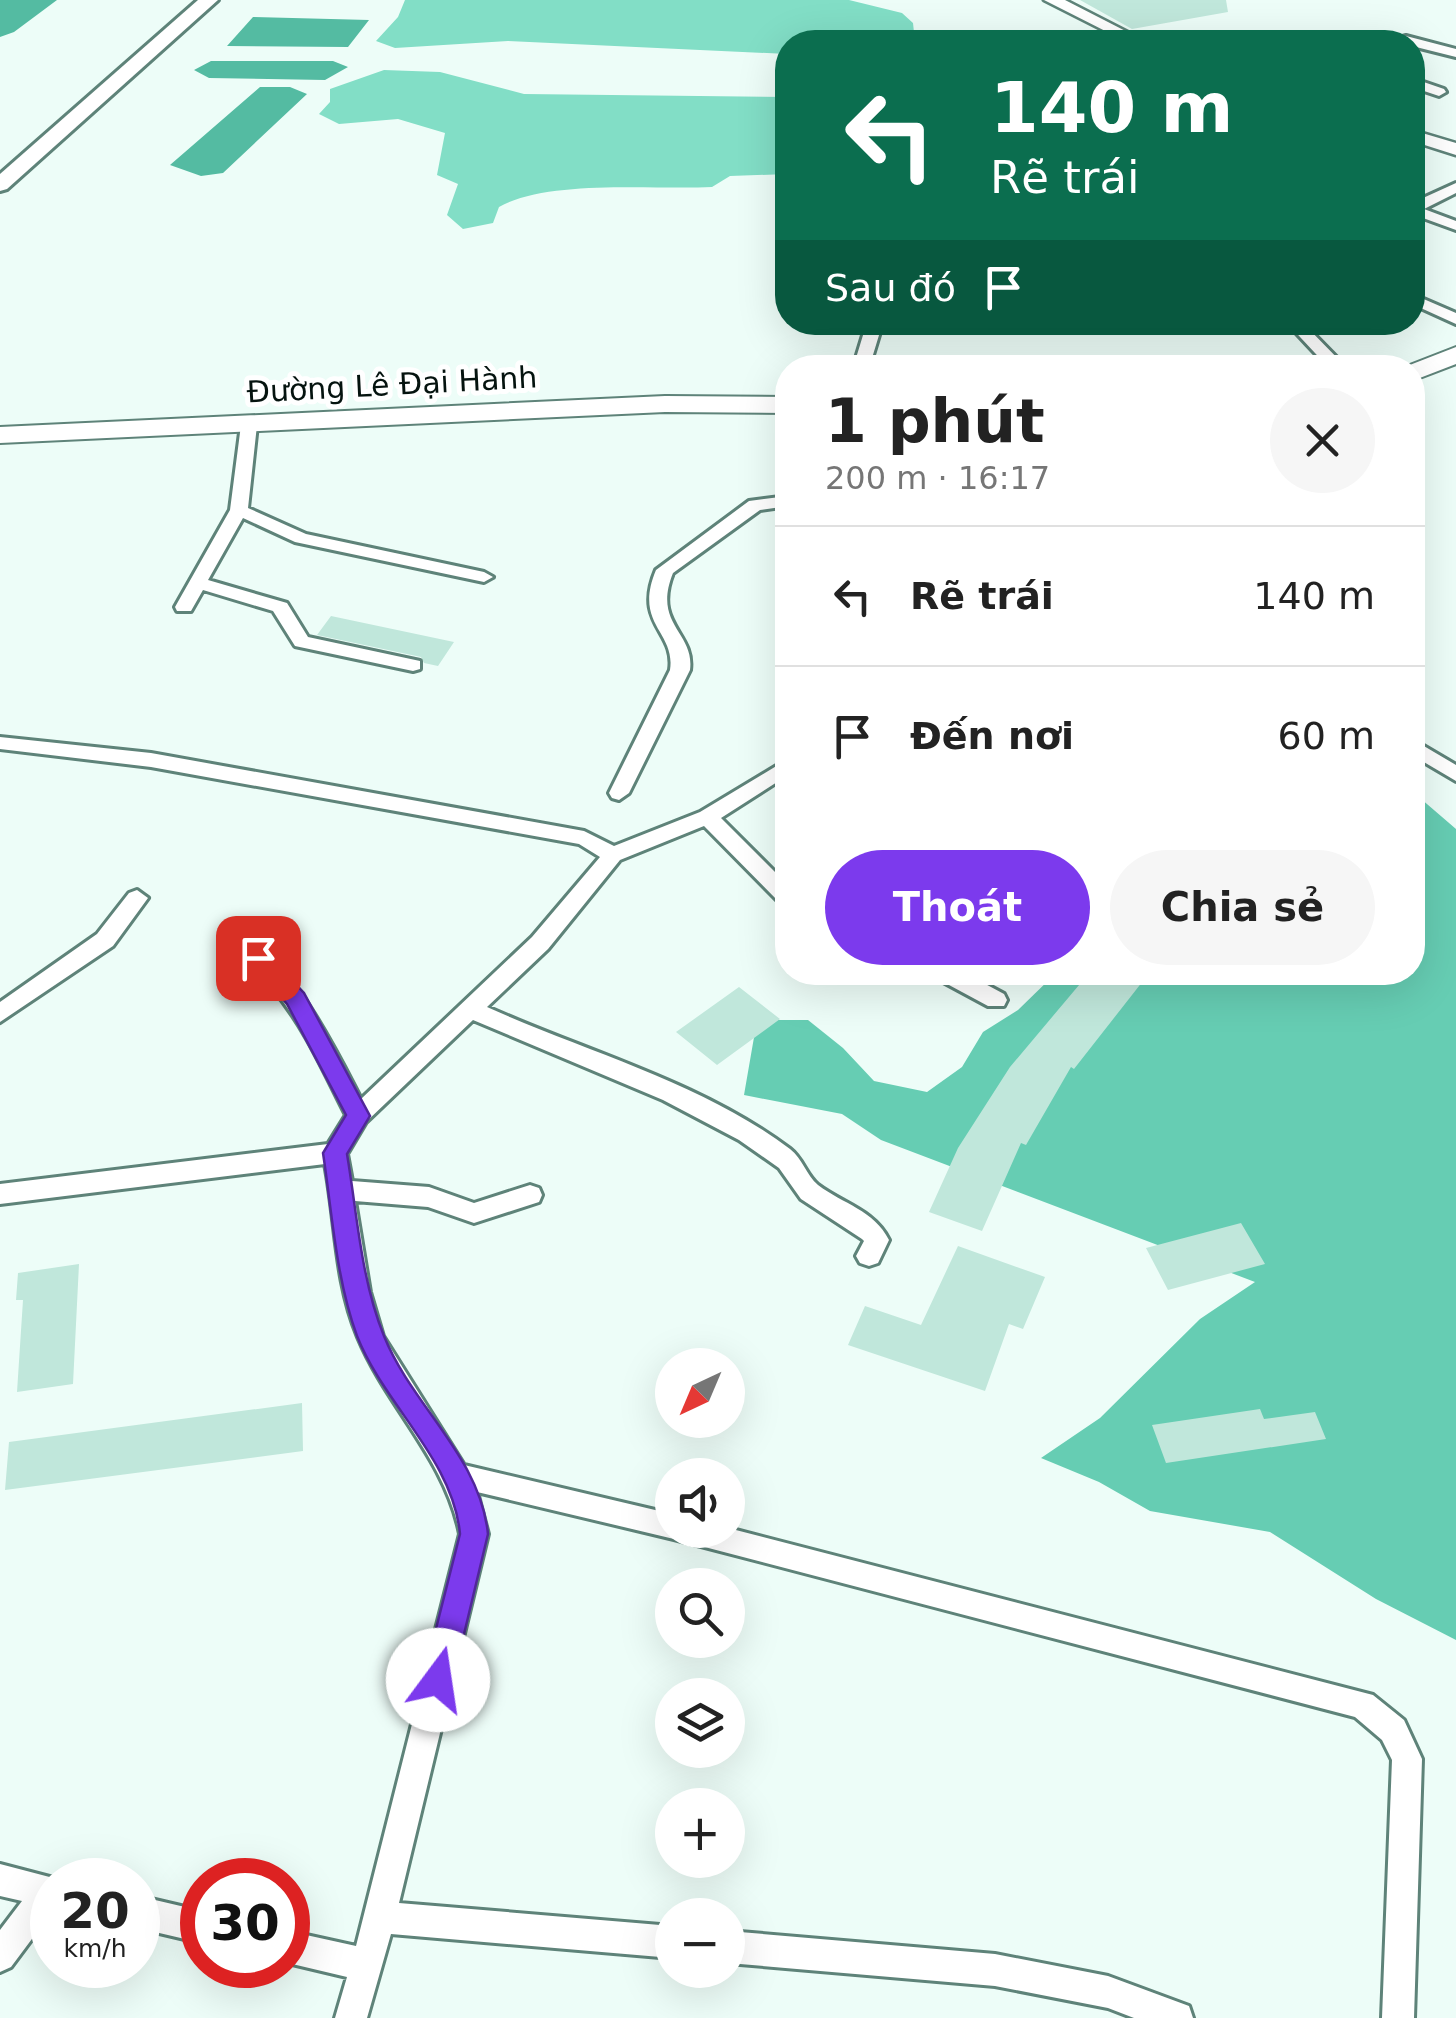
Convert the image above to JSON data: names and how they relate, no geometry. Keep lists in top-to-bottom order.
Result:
{
  "streets": {
    "main road": ["Đường Lê Đại Hành"]
  },
  "north": "bottom left",
  "page": {
    "turn": ["140 m", "Rẽ trái"],
    "then": "Sau đó",
    "heading": ["1 phút", "200 m · 16:17"],
    "list": [
      {
        "name": "Rẽ trái",
        "value": "140 m"
      },
      {
        "name": "Đến nơi",
        "value": "60 m"
      }
    ],
    "buttons": ["Thoát", "Chia sẻ"],
    "map_buttons": ["+", "−"],
    "speed": "20 km/h",
    "limit": "30"
  }
}
